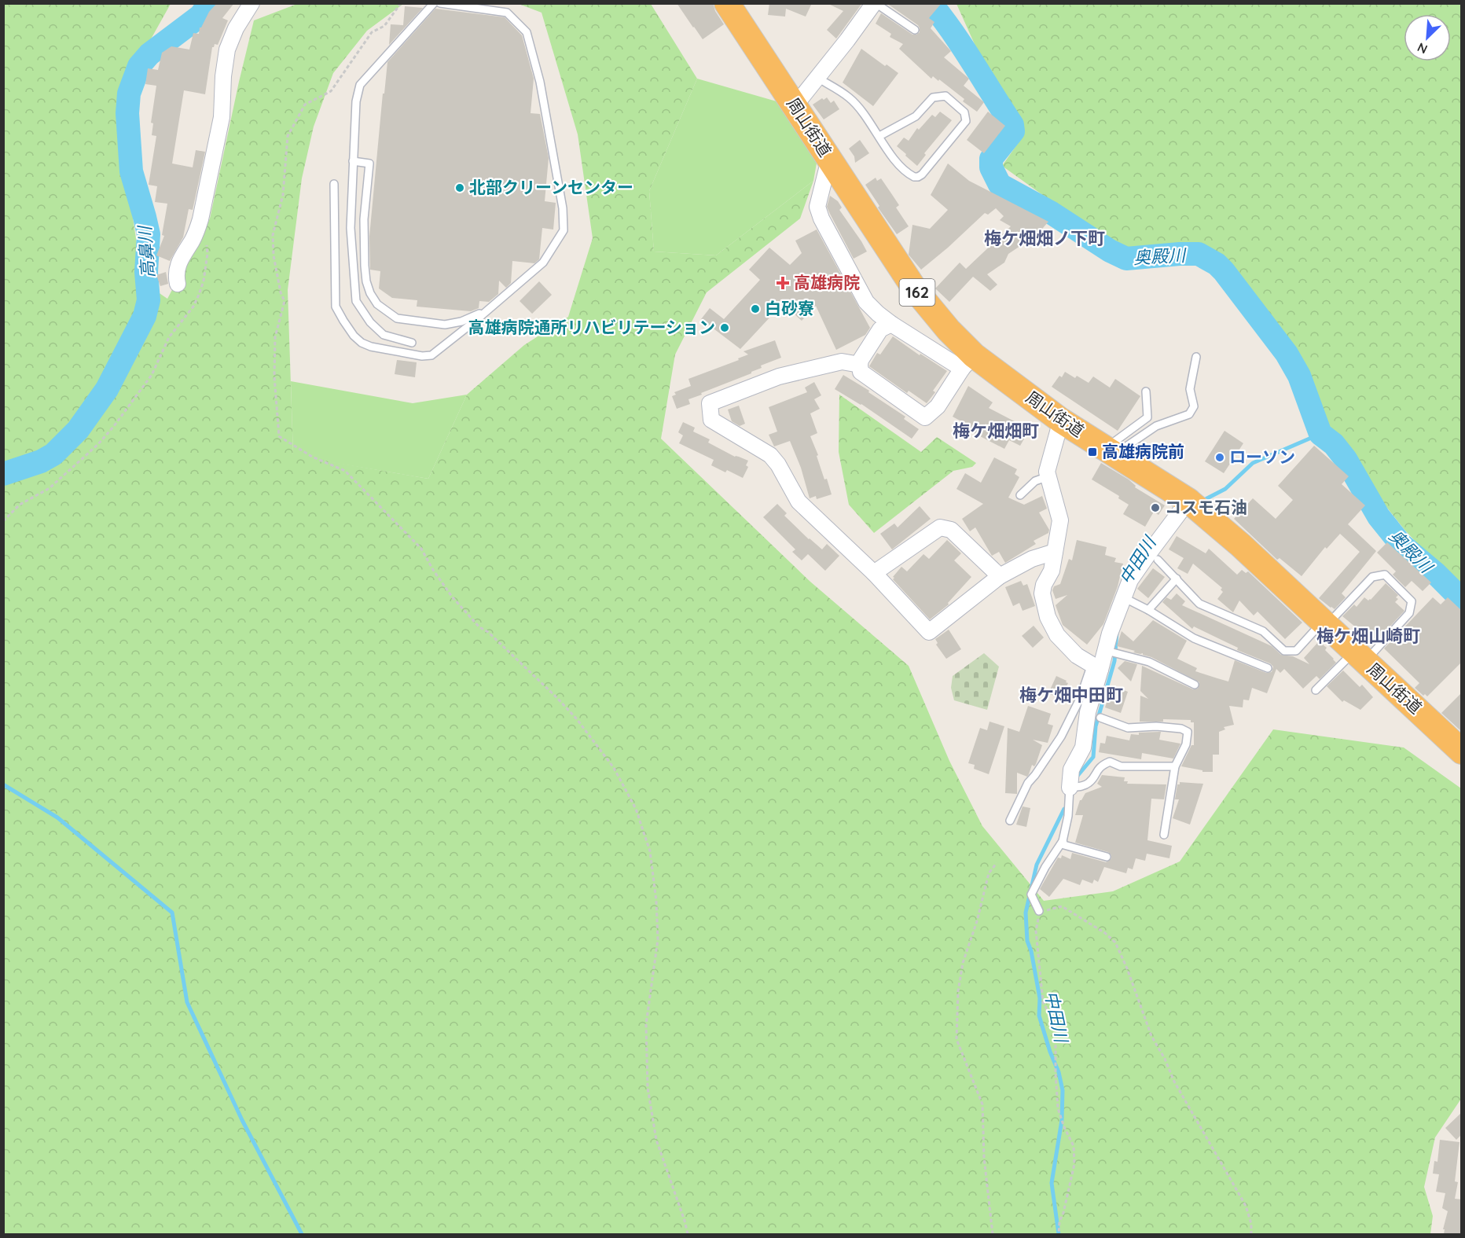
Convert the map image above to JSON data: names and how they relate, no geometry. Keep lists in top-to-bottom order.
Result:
{
  "streets": {
    "highway": ["周山街道", "162"]
  },
  "districts": [
    "梅ケ畑畑ノ下町",
    "梅ケ畑畑町",
    "梅ケ畑山崎町",
    "梅ケ畑中田町"
  ],
  "water": ["高鼻川", "奥殿川", "中田川"],
  "places": {
    "other": [
      "北部クリーンセンター",
      "白砂寮",
      "高雄病院通所リハビリテーション",
      "ローソン",
      "コスモ石油"
    ],
    "health": ["高雄病院"],
    "transit": ["高雄病院前"]
  },
  "north": "bottom left"
}
